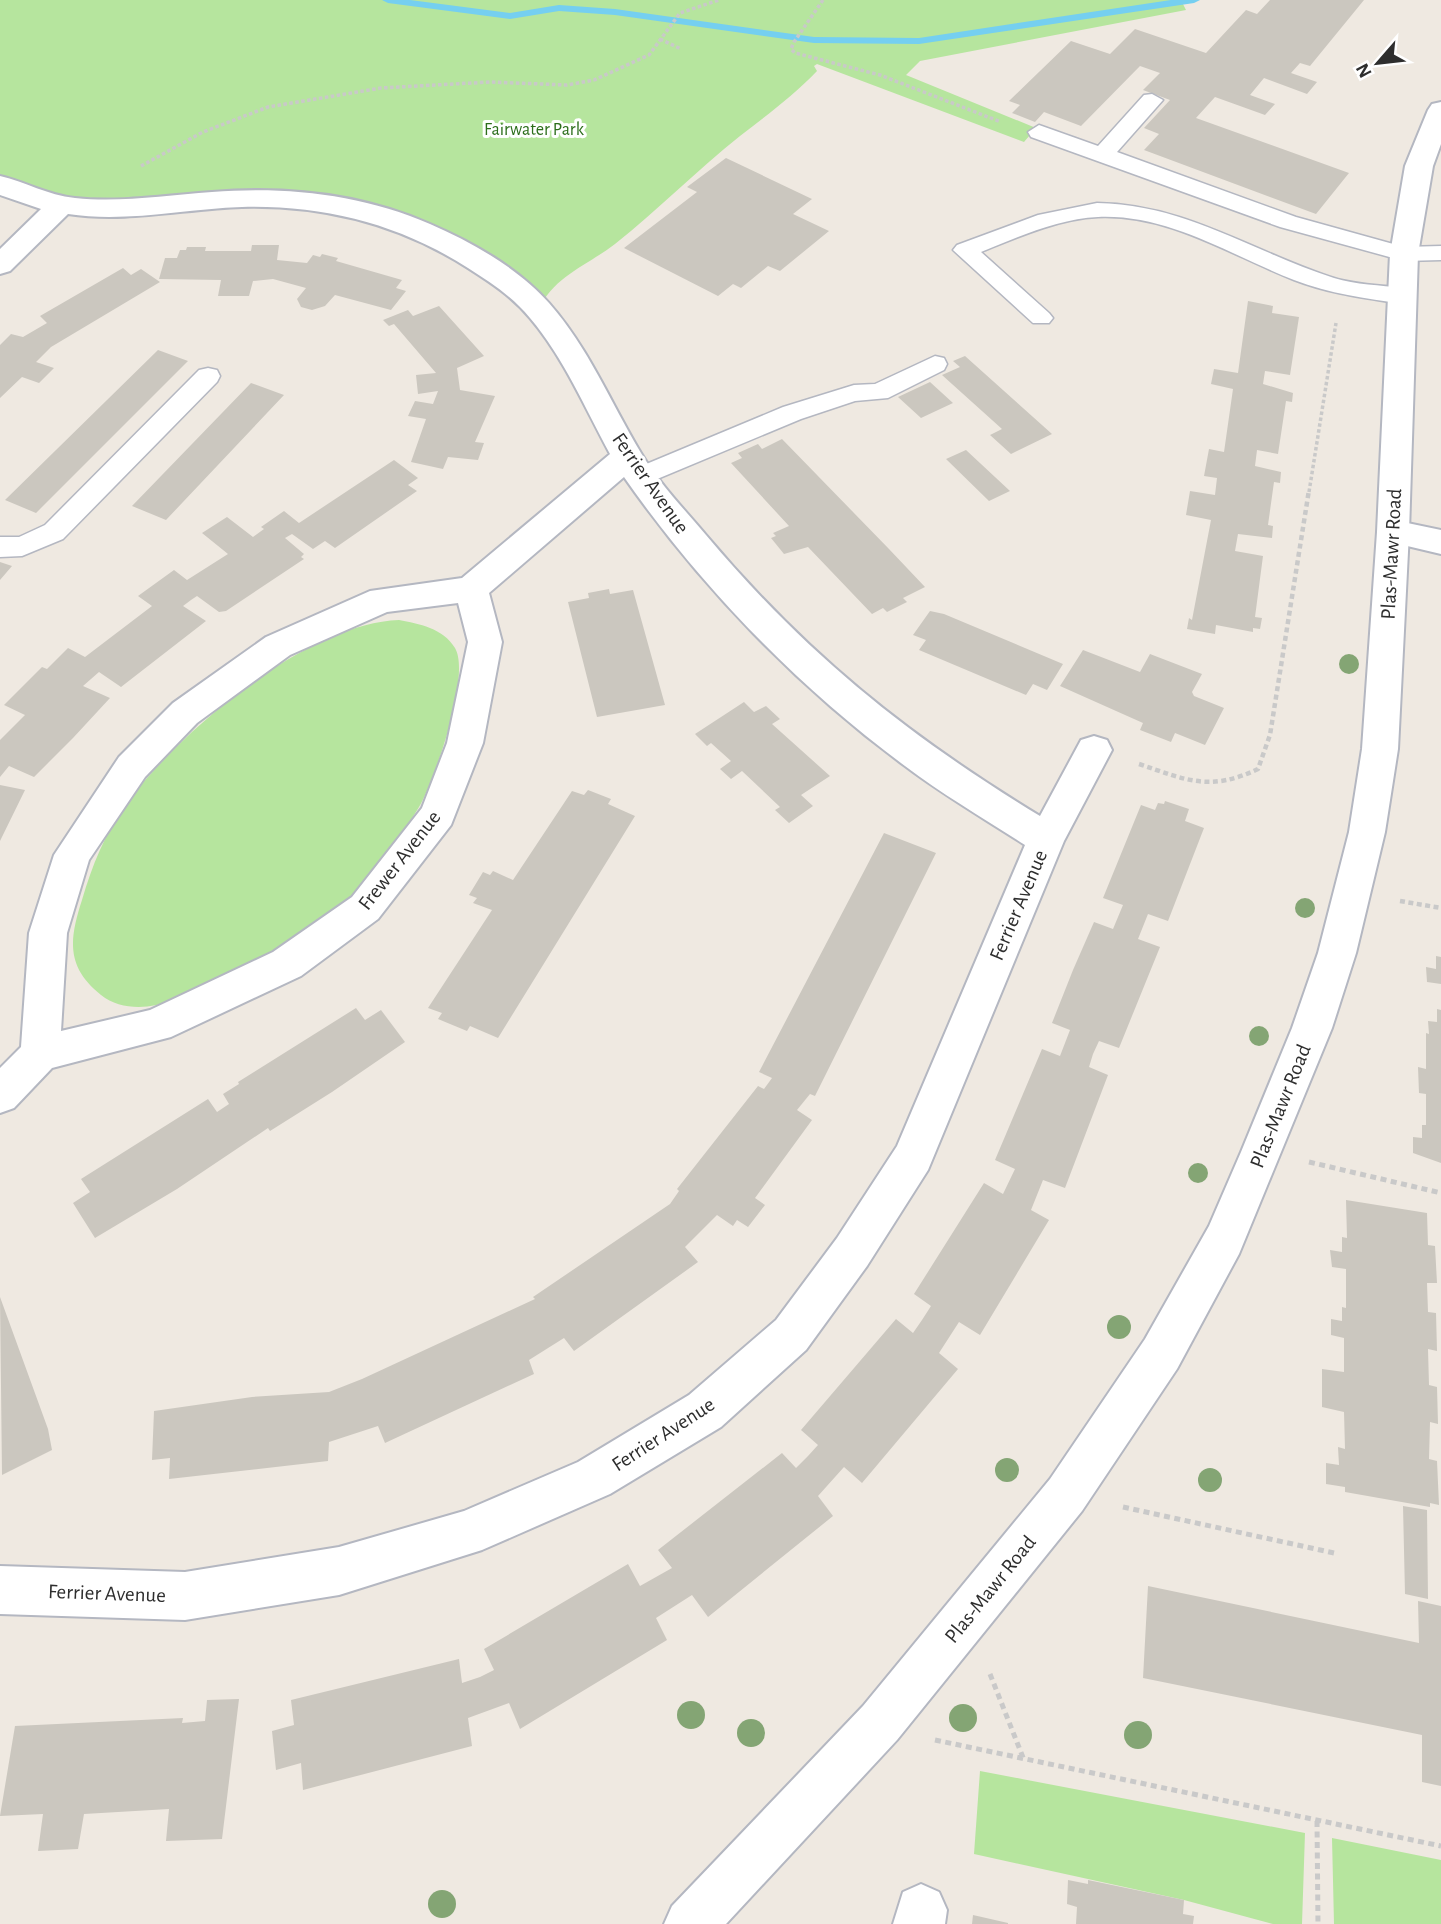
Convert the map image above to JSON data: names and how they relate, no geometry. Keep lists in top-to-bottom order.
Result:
{
  "streets": {
    "street": ["Ferrier Avenue", "Plas-Mawr Road", "Frewer Avenue"]
  },
  "parks": ["Fairwater Park"],
  "north": "bottom left"
}
